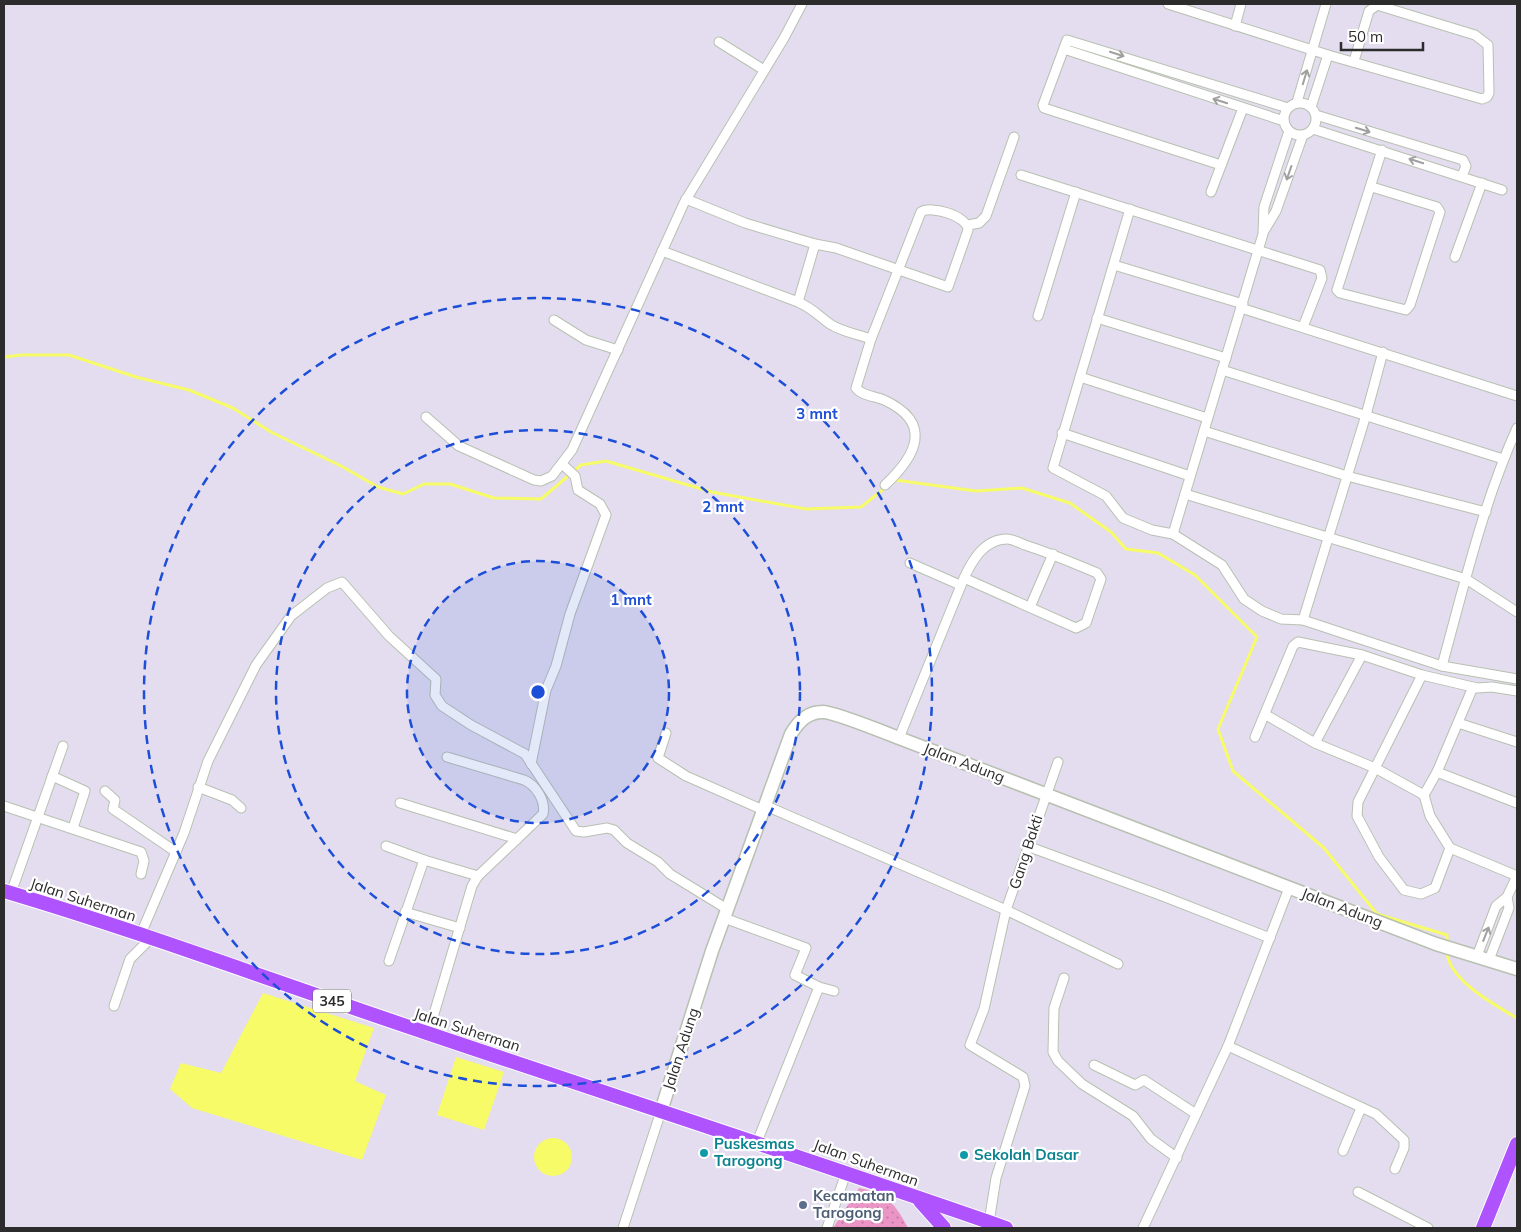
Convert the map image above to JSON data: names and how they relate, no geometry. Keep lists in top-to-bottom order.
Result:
{
  "streets": {
    "main road": ["Jalan Adung", "Jalan Suherman", "345"],
    "street": ["Gang Bakti"]
  },
  "crossings": [
    ["Jalan Adung", "Gang Bakti"],
    ["Jalan Adung", "Jalan Suherman"],
    ["Gang Bakti", "345"],
    ["Jalan Suherman", "345"]
  ],
  "places": ["Puskesmas Tarogong", "Sekolah Dasar", "Kecamatan Tarogong"],
  "scale_bar": "50 m",
  "rings": ["3 mnt", "2 mnt", "1 mnt"]
}
